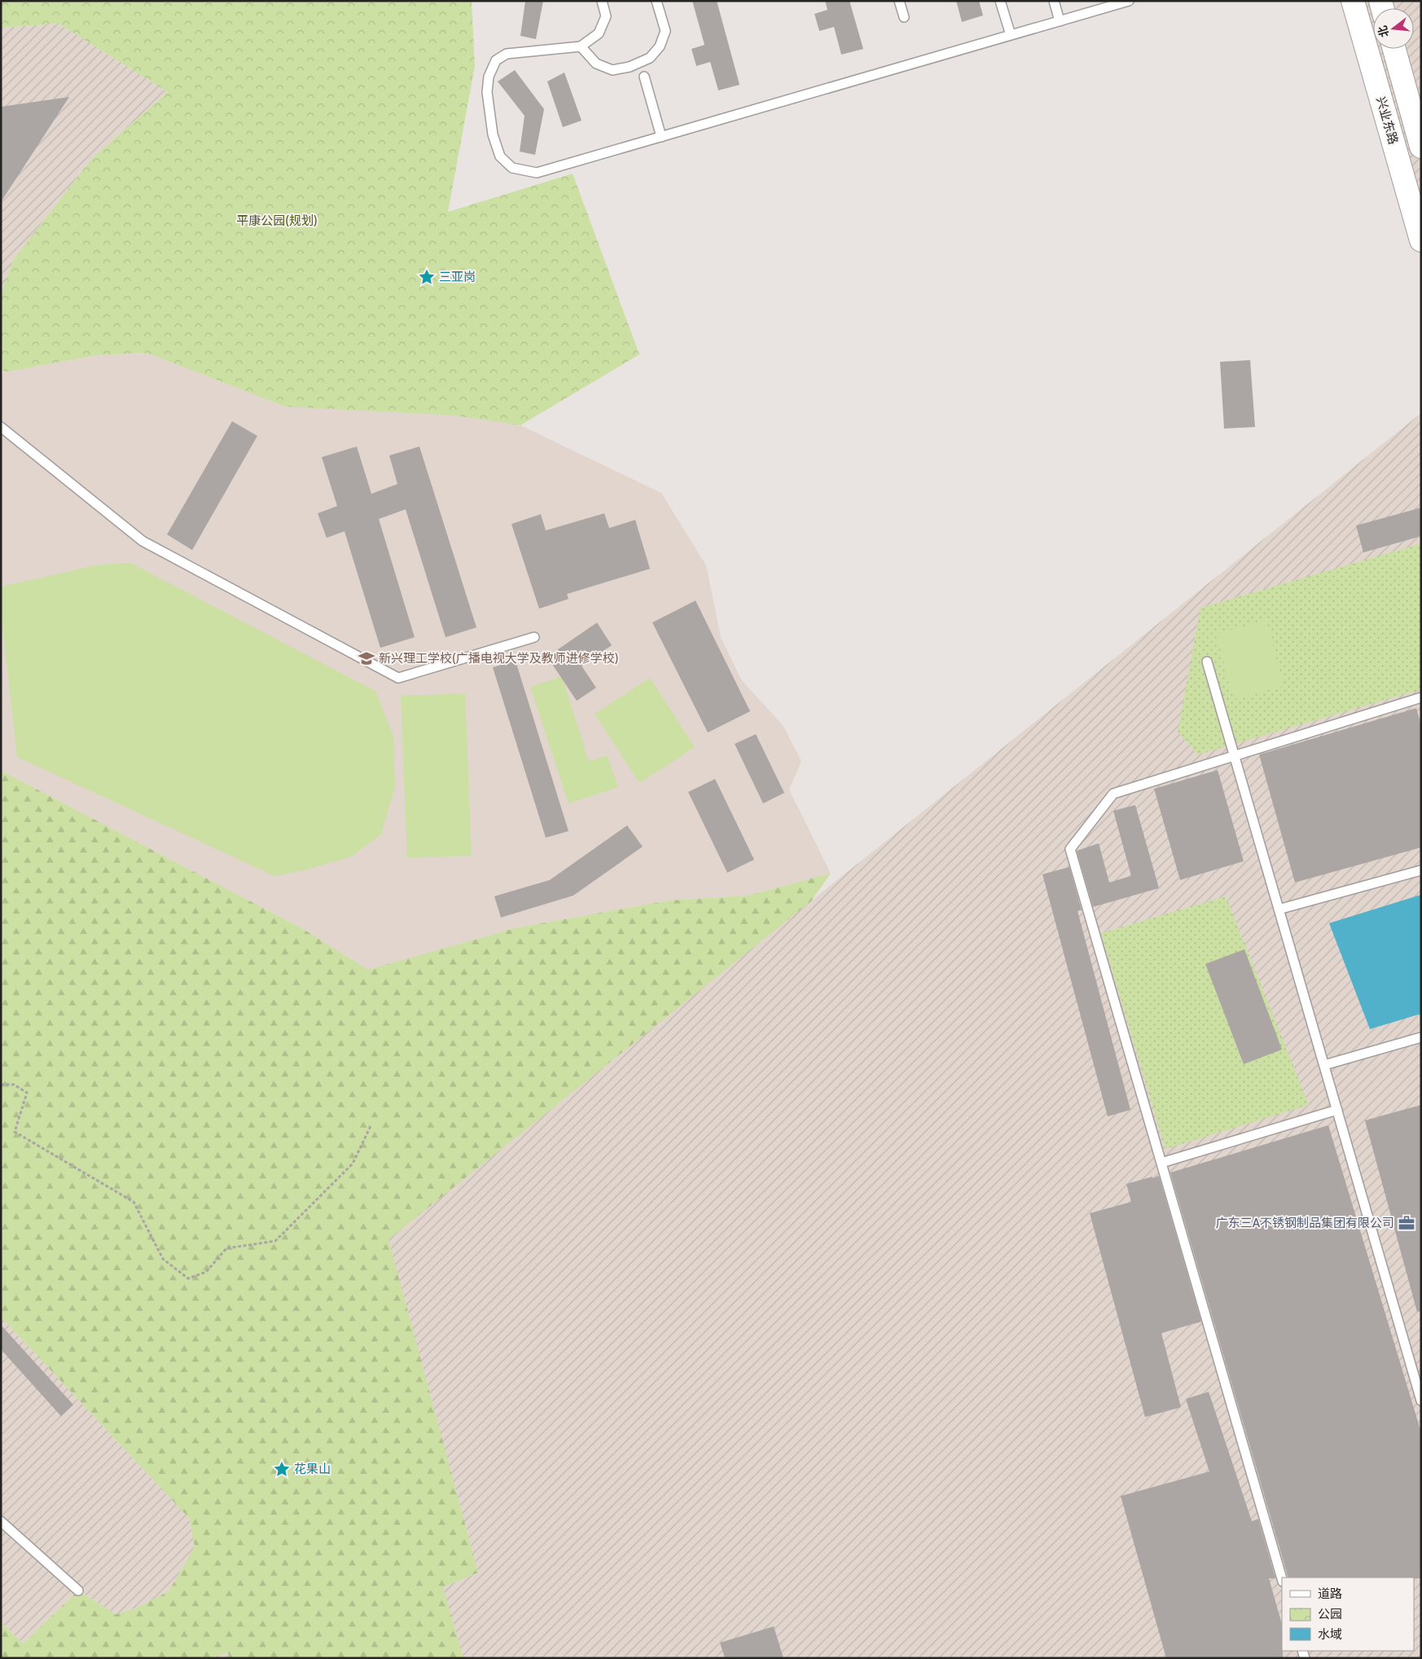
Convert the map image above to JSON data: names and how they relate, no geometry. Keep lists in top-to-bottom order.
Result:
{
  "streets": {
    "street": ["兴业东路"]
  },
  "parks": ["平康公园(规划)"],
  "places": {
    "place": ["三亚岗", "花果山"],
    "school or university": ["新兴理工学校(广播电视大学及教师进修学校)"],
    "office": ["广东三A不锈钢制品集团有限公司"]
  },
  "legend": ["道路", "公园", "水域"],
  "north": "left"
}
